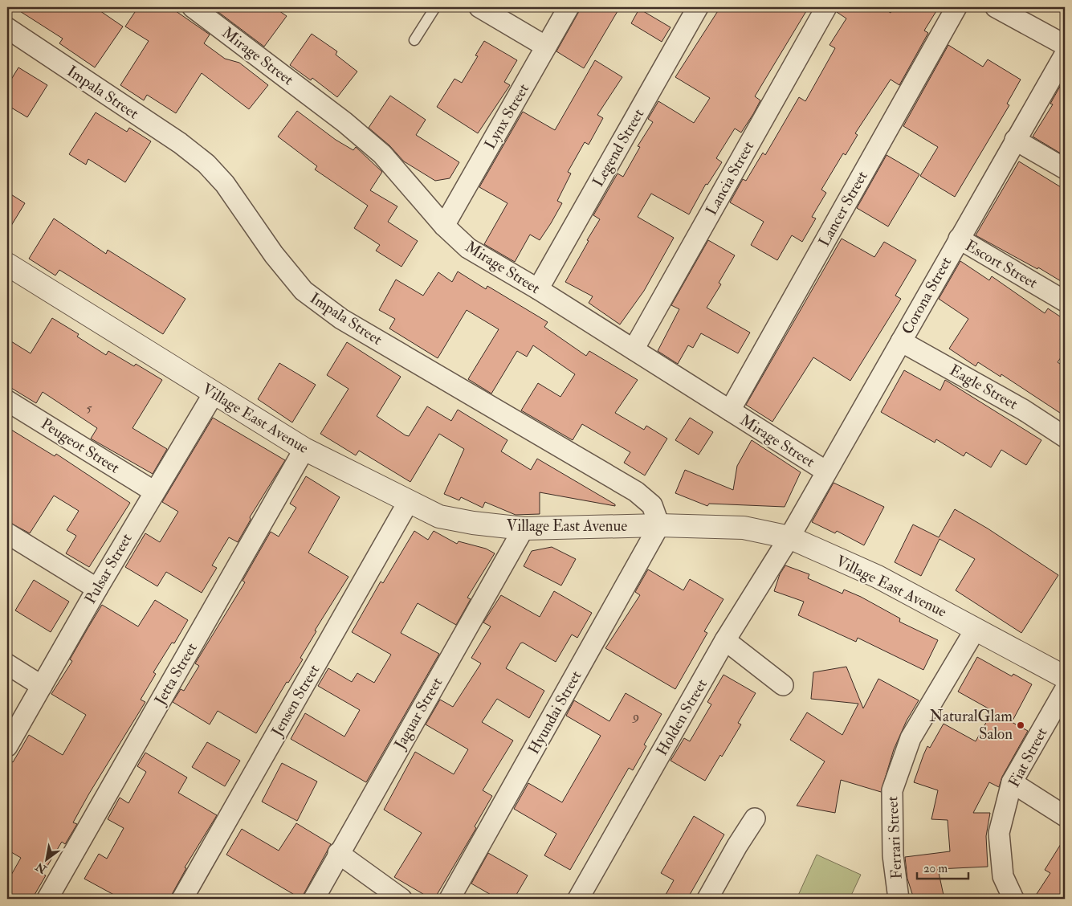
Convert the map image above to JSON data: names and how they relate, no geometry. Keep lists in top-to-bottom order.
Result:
{
  "streets": {
    "street": [
      "Mirage Street",
      "Impala Street",
      "Lynx Street",
      "Legend Street",
      "Lancia Street",
      "Lancer Street",
      "Escort Street",
      "Corona Street",
      "Eagle Street",
      "Village East Avenue",
      "Peugeot Street",
      "Pulsar Street",
      "Jetta Street",
      "Jensen Street",
      "Hyundai Street",
      "Jaguar Street",
      "Holden Street",
      "Fiat Street",
      "Ferrari Street"
    ]
  },
  "crossings": [
    ["Mirage Street", "Lynx Street"],
    ["Mirage Street", "Legend Street"],
    ["Mirage Street", "Lancia Street"],
    ["Mirage Street", "Lancer Street"],
    ["Mirage Street", "Corona Street"],
    ["Impala Street", "Village East Avenue"],
    ["Impala Street", "Hyundai Street"],
    ["Escort Street", "Corona Street"],
    ["Corona Street", "Eagle Street"],
    ["Corona Street", "Village East Avenue"],
    ["Corona Street", "Holden Street"],
    ["Village East Avenue", "Pulsar Street"],
    ["Village East Avenue", "Jetta Street"],
    ["Village East Avenue", "Jensen Street"],
    ["Village East Avenue", "Hyundai Street"],
    ["Village East Avenue", "Jaguar Street"],
    ["Village East Avenue", "Holden Street"],
    ["Village East Avenue", "Ferrari Street"],
    ["Peugeot Street", "Pulsar Street"]
  ],
  "places": ["NaturalGlam Salon"],
  "house_numbers": ["5", "9"],
  "scale_bar": "20 m",
  "north": "bottom left"
}
